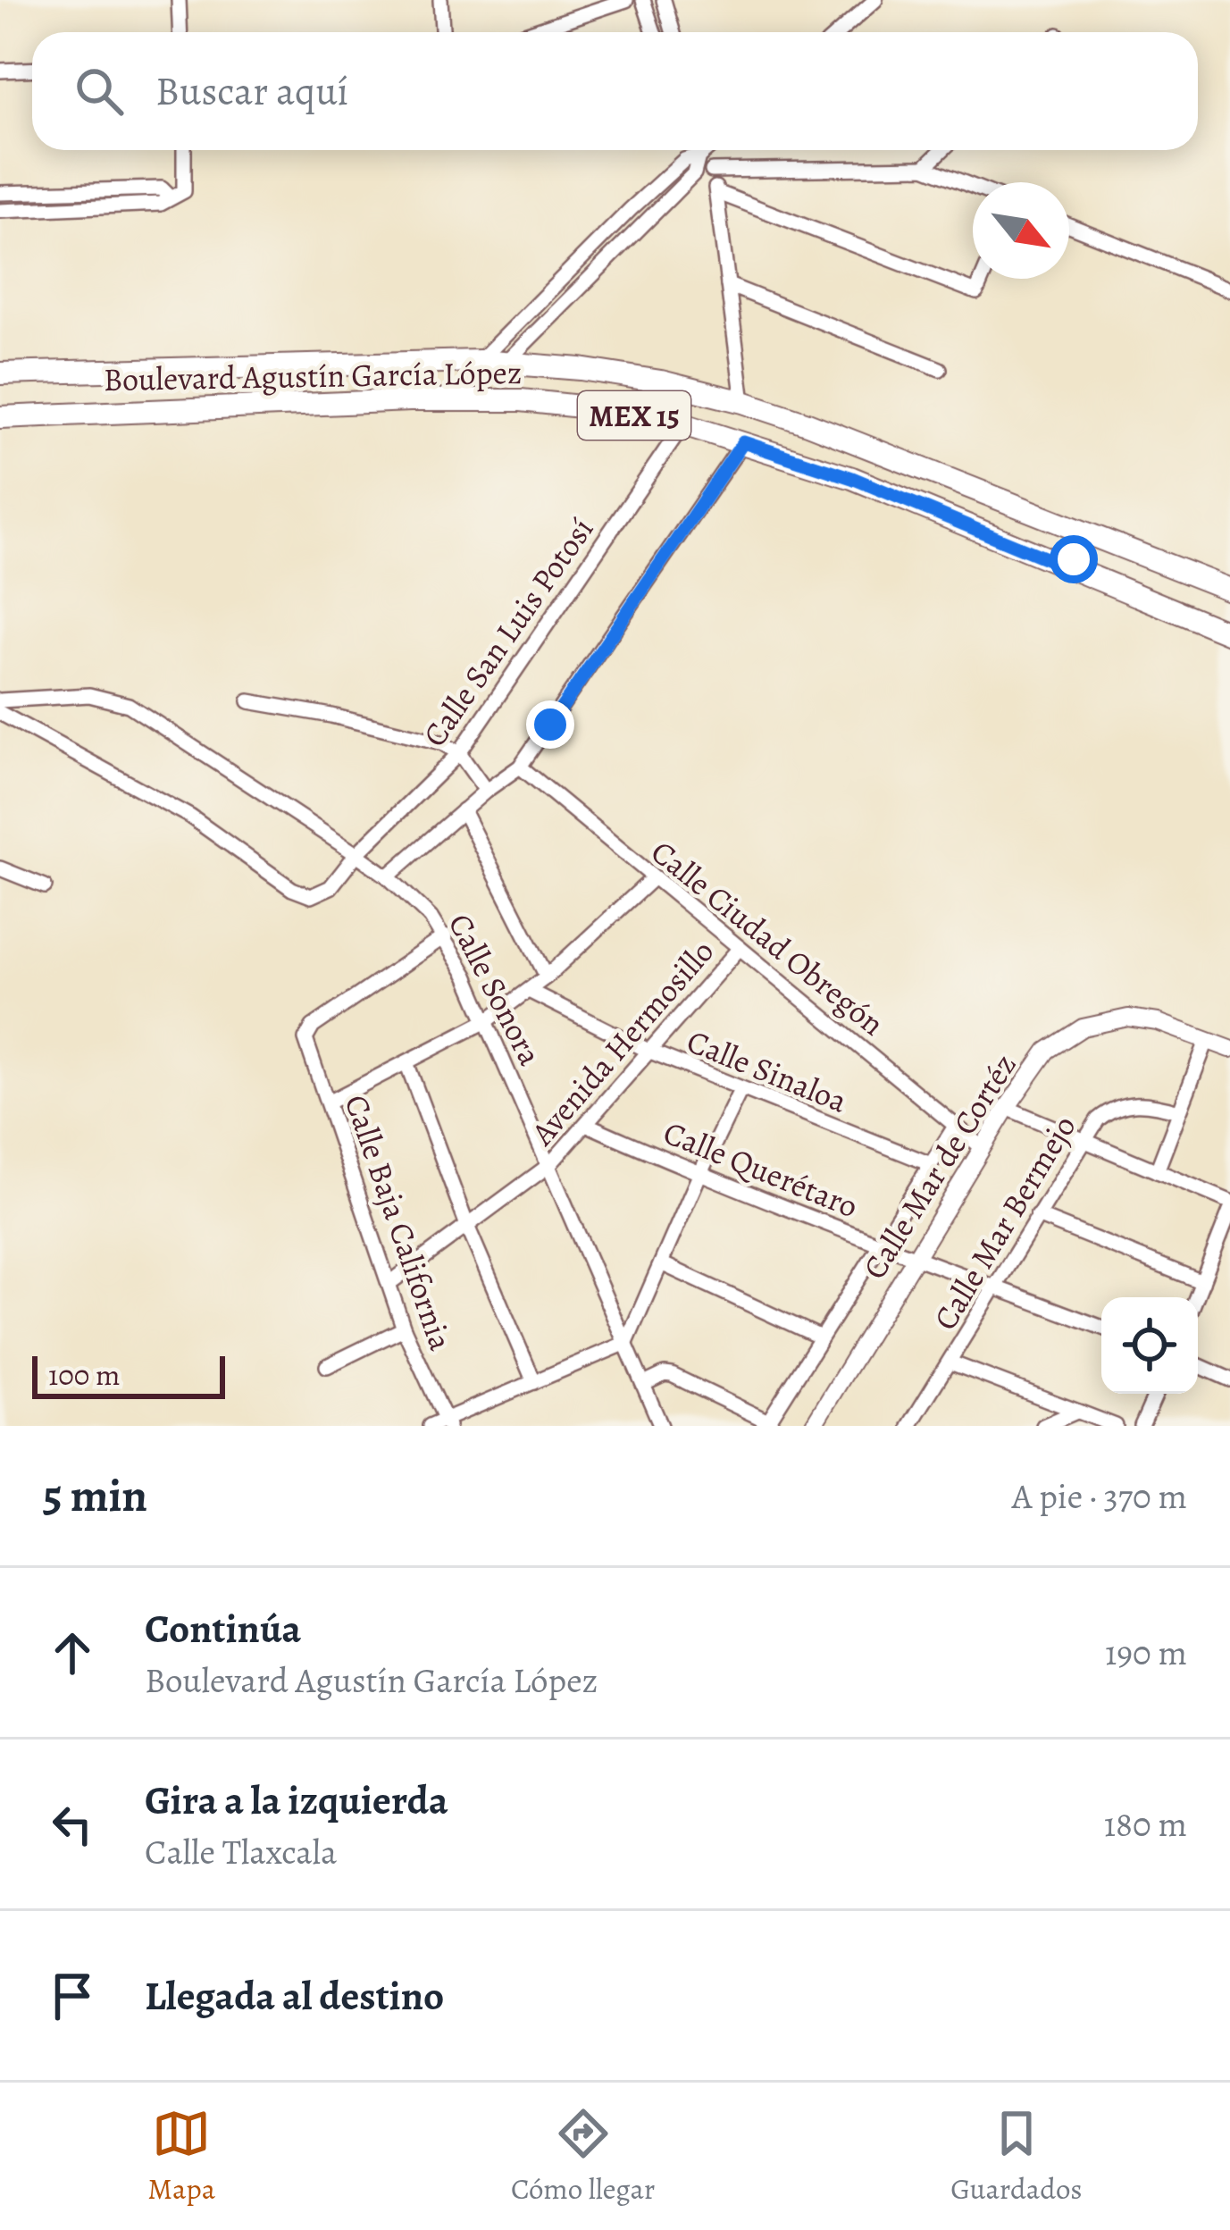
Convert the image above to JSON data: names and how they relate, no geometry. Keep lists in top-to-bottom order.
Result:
{
  "streets": {
    "main road": ["Boulevard Agustín García López", "MEX 15"],
    "street": [
      "Calle San Luis Potosí",
      "Calle Ciudad Obregón",
      "Calle Sonora",
      "Avenida Hermosillo",
      "Calle Sinaloa",
      "Calle Mar de Cortéz",
      "Calle Querétaro",
      "Calle Baja California",
      "Calle Mar Bermejo"
    ]
  },
  "crossings": [
    ["Boulevard Agustín García López", "Calle San Luis Potosí"],
    ["Calle San Luis Potosí", "Calle Sonora"],
    ["Calle Ciudad Obregón", "Avenida Hermosillo"],
    ["Calle Ciudad Obregón", "Calle Mar de Cortéz"],
    ["Calle Sonora", "Avenida Hermosillo"],
    ["Calle Sonora", "Calle Baja California"],
    ["Avenida Hermosillo", "Calle Sinaloa"],
    ["Avenida Hermosillo", "Calle Querétaro"],
    ["Avenida Hermosillo", "Calle Baja California"],
    ["Calle Mar de Cortéz", "Calle Querétaro"],
    ["Calle Querétaro", "Calle Mar Bermejo"]
  ],
  "scale_bar": "100 m",
  "north": "bottom right",
  "page": {
    "search": "Buscar aquí",
    "scale": "100 m",
    "heading": ["5 min", "A pie · 370 m"],
    "list": [
      ["Continúa", "Boulevard Agustín García López", "190 m"],
      ["Gira a la izquierda", "Calle Tlaxcala", "180 m"],
      "Llegada al destino"
    ],
    "nav": ["Mapa", "Cómo llegar", "Guardados"]
  }
}
